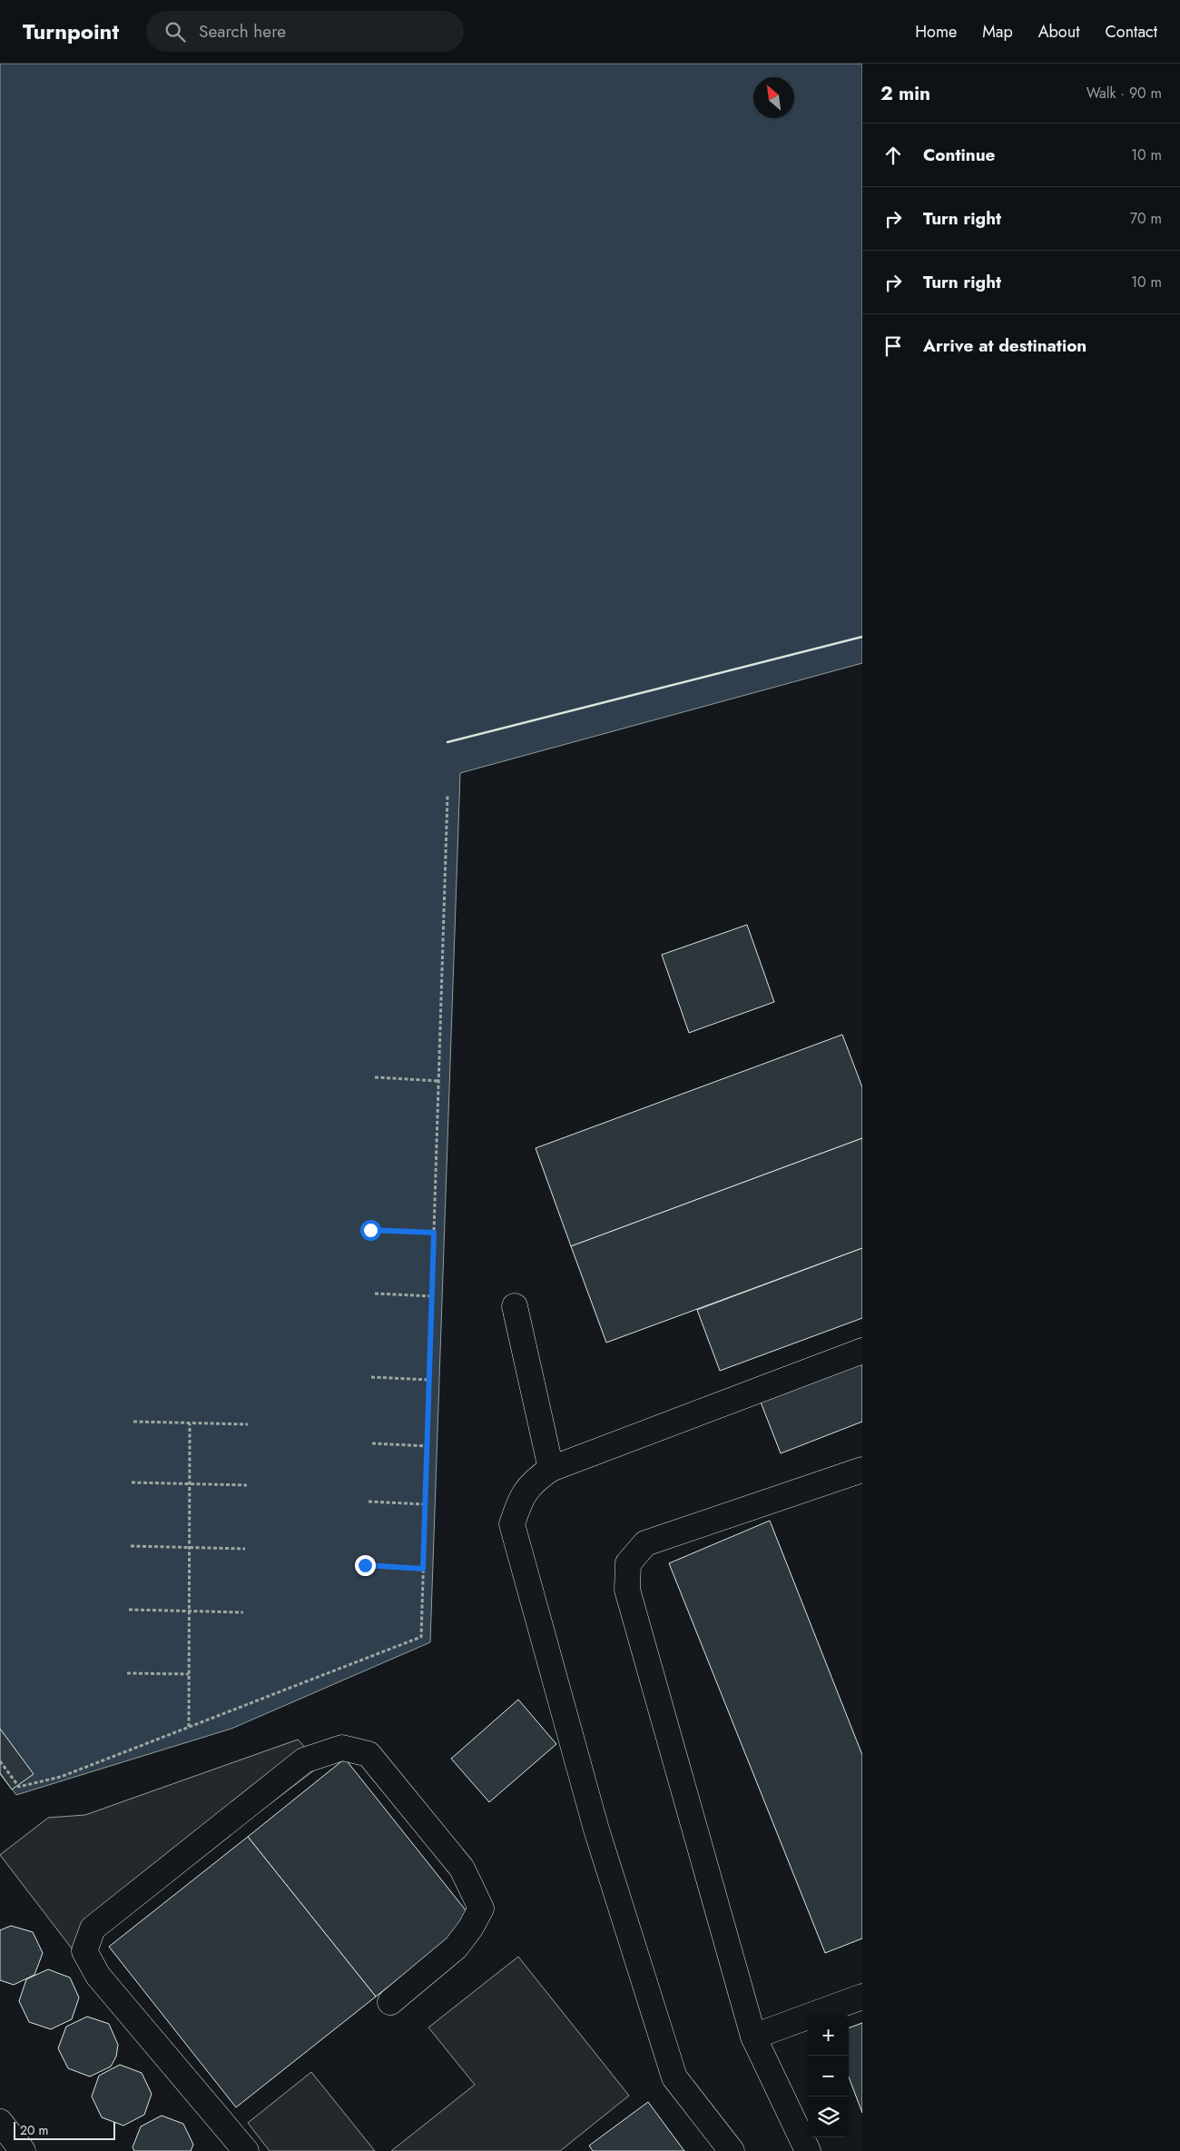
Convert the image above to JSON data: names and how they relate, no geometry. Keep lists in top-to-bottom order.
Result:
{
  "scale_bar": "20 m",
  "north": "top left",
  "page": {
    "header": "Turnpoint",
    "search": "Search here",
    "nav": [
      "Home",
      "Map",
      "About",
      "Contact"
    ],
    "heading": ["2 min", "Walk · 90 m"],
    "list": [
      ["Continue", "10 m"],
      ["Turn right", "70 m"],
      ["Turn right", "10 m"],
      "Arrive at destination"
    ],
    "map_buttons": ["+", "−"],
    "scale": "20 m"
  }
}
